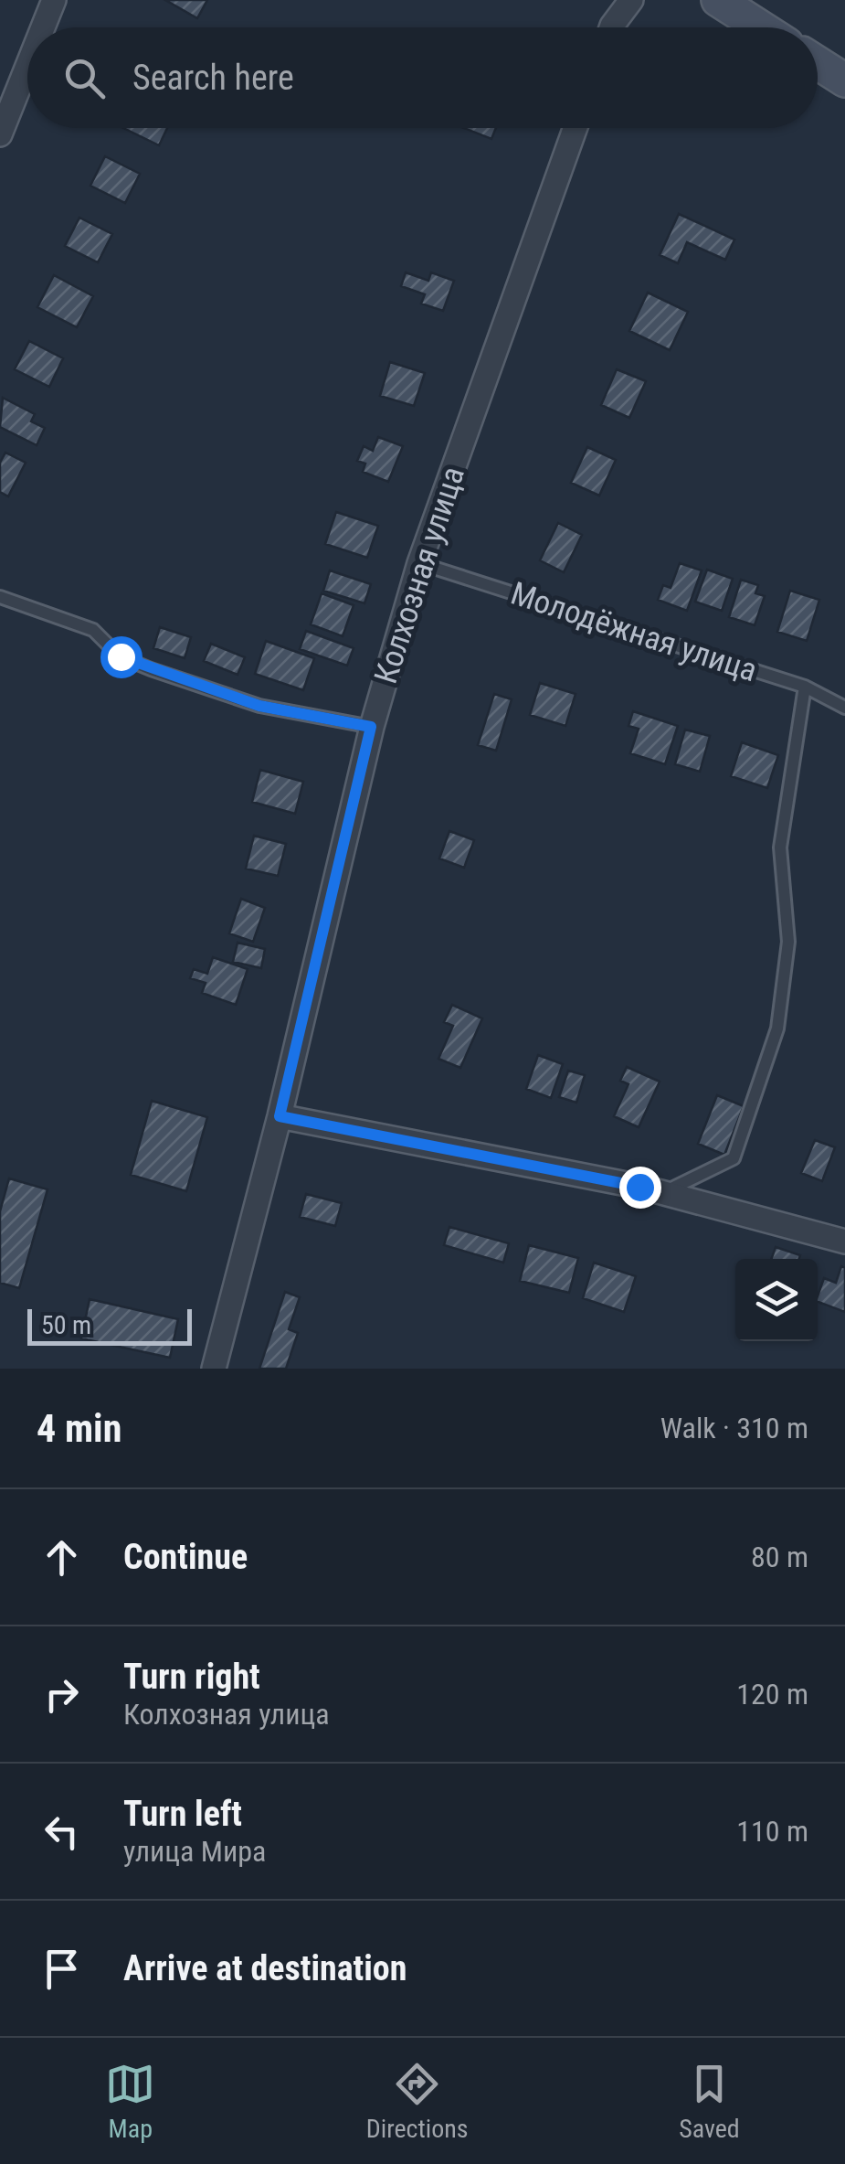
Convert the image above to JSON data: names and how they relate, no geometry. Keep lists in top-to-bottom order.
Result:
{
  "streets": {
    "street": ["Колхозная улица"],
    "lane": ["Молодёжная улица"]
  },
  "crossings": [
    ["Колхозная улица", "Молодёжная улица"]
  ],
  "scale_bar": "50 m",
  "page": {
    "search": "Search here",
    "scale": "50 m",
    "heading": ["4 min", "Walk · 310 m"],
    "list": [
      ["Continue", "80 m"],
      ["Turn right", "Колхозная улица", "120 m"],
      ["Turn left", "улица Мира", "110 m"],
      "Arrive at destination"
    ],
    "nav": ["Map", "Directions", "Saved"]
  }
}
